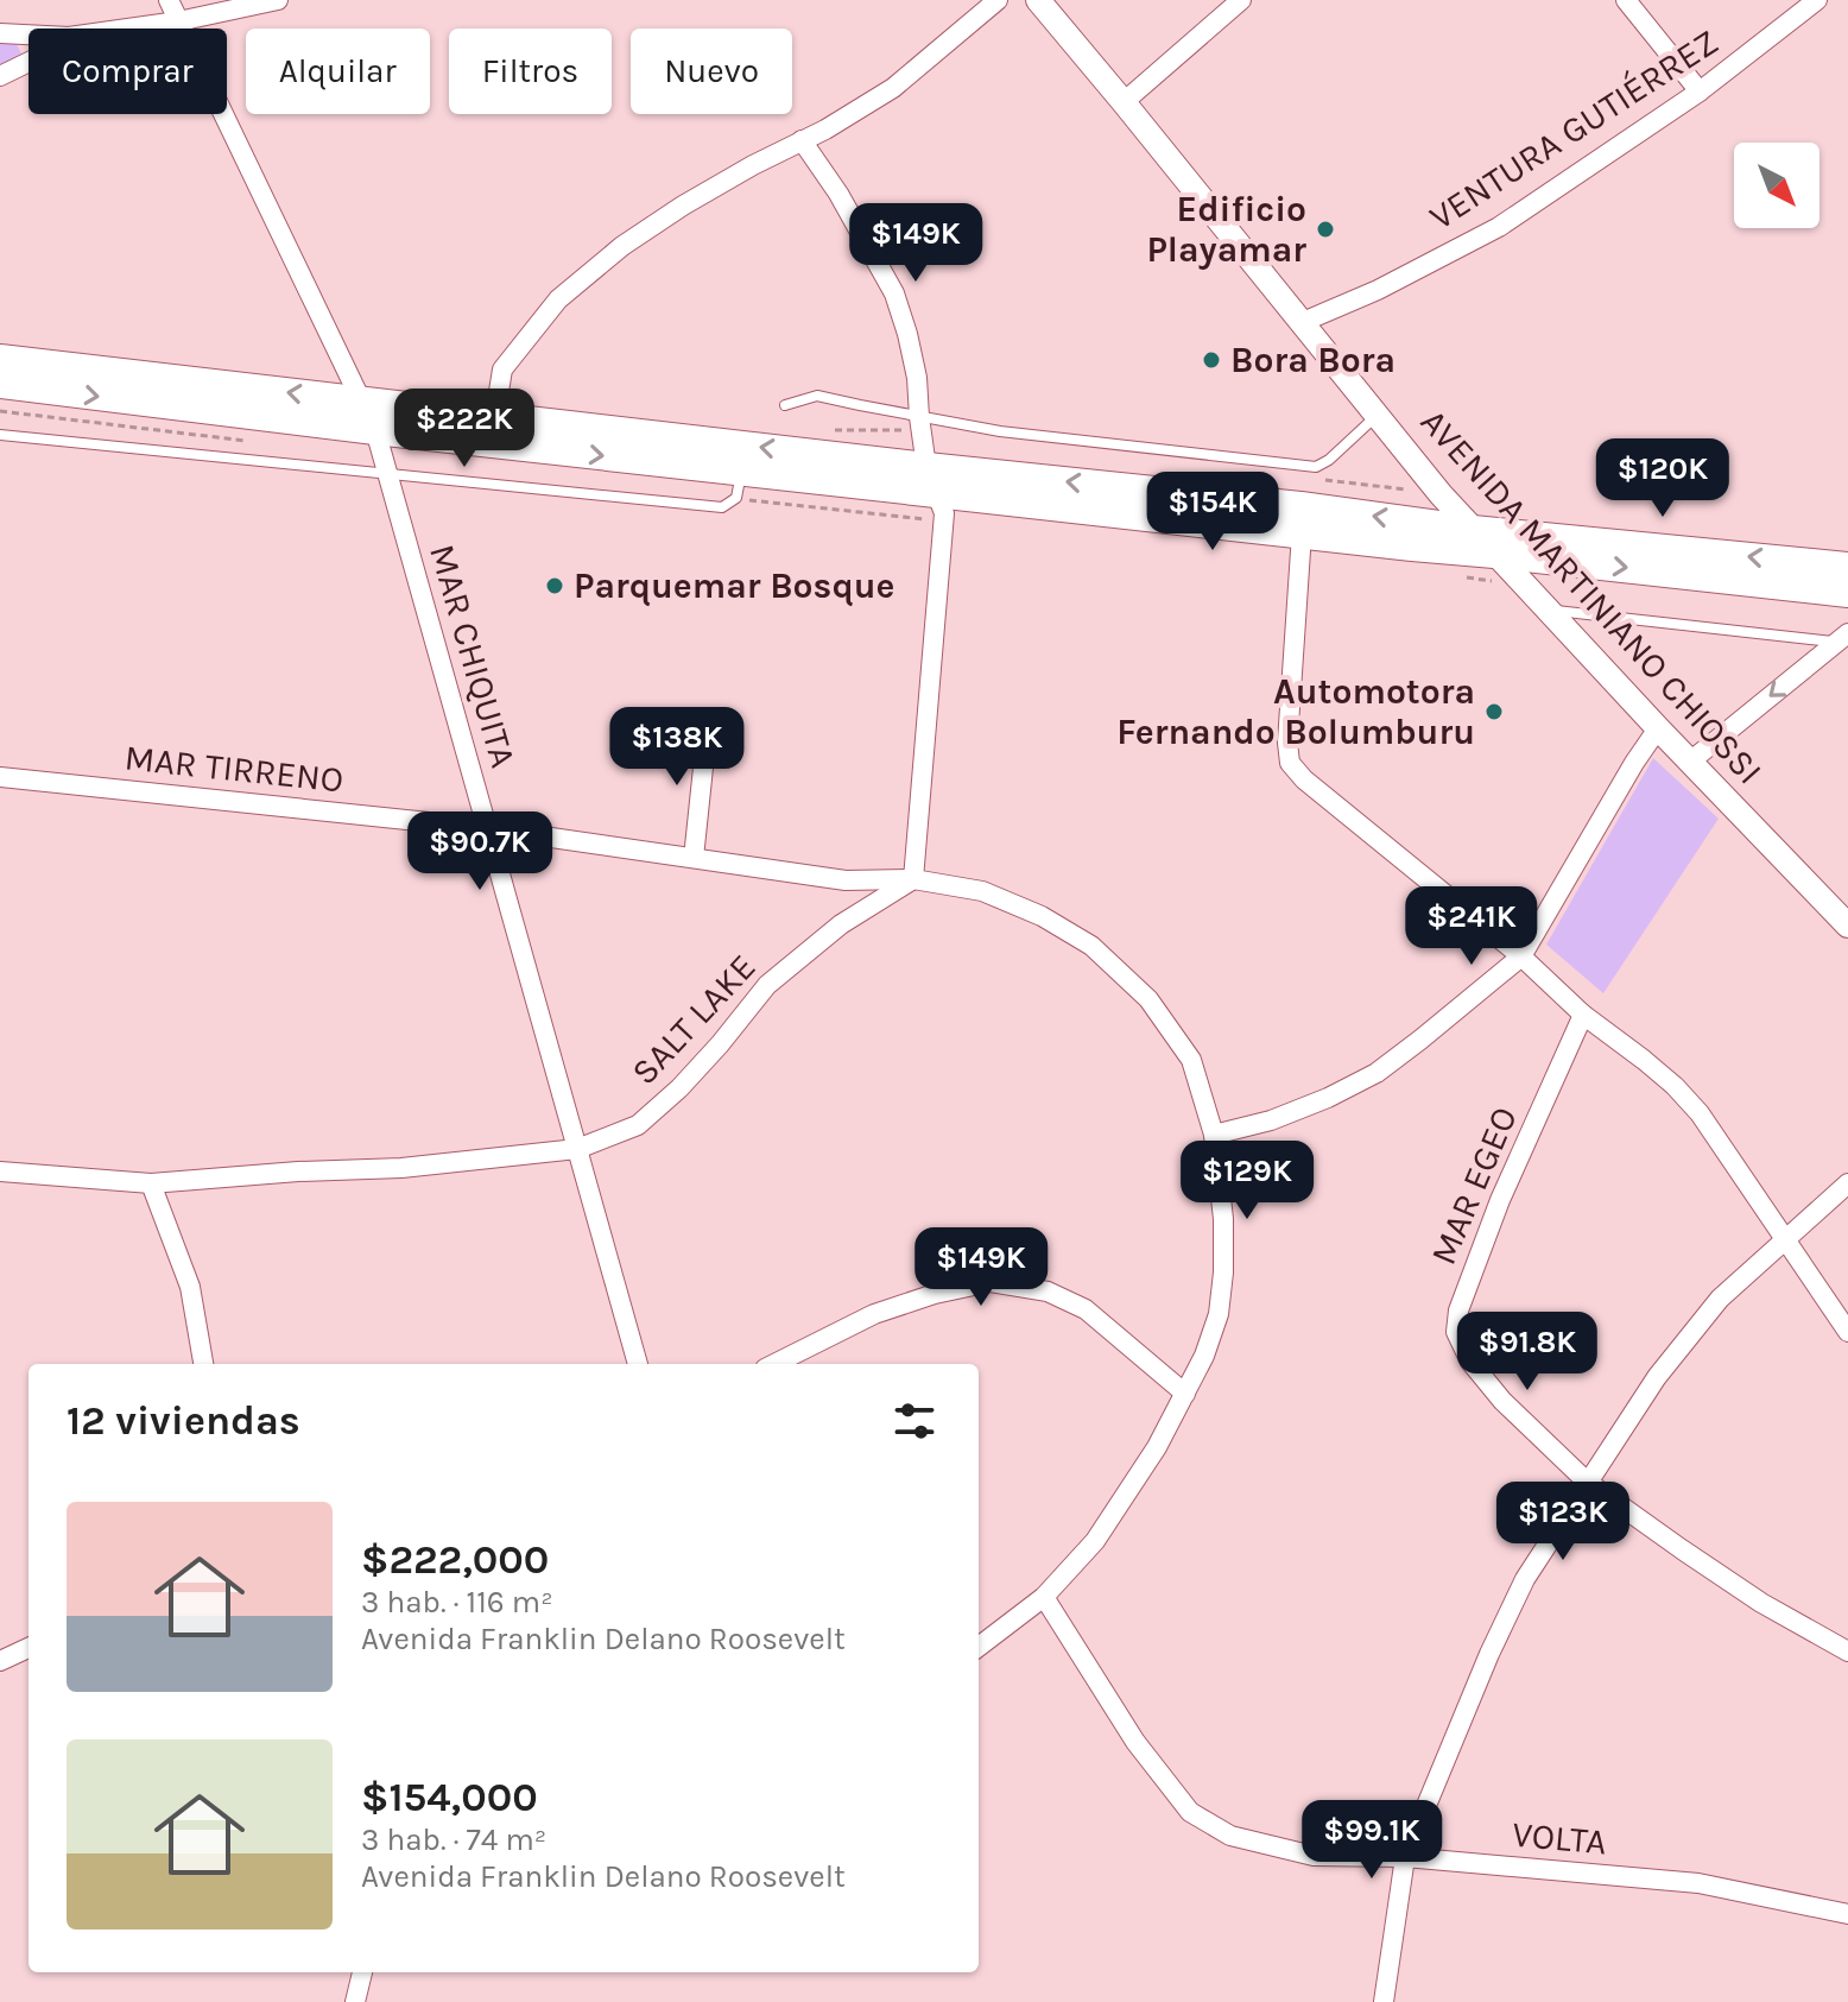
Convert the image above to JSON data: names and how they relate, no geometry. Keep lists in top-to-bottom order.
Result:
{
  "streets": {
    "street": [
      "VENTURA GUTIÉRREZ",
      "AVENIDA MARTINIANO CHIOSSI",
      "MAR CHIQUITA",
      "MAR TIRRENO",
      "SALT LAKE",
      "MAR EGEO",
      "VOLTA"
    ]
  },
  "crossings": [
    ["VENTURA GUTIÉRREZ", "AVENIDA MARTINIANO CHIOSSI"],
    ["MAR CHIQUITA", "MAR TIRRENO"],
    ["MAR CHIQUITA", "SALT LAKE"],
    ["MAR TIRRENO", "SALT LAKE"],
    ["MAR TIRRENO", "VOLTA"]
  ],
  "places": [
    "Edificio Playamar",
    "Bora Bora",
    "Parquemar Bosque",
    "Automotora Fernando Bolumburu"
  ],
  "north": "bottom right",
  "page": {
    "chip": [
      "Comprar",
      "Alquilar",
      "Filtros",
      "Nuevo"
    ],
    "price": [
      "$149K",
      "$222K",
      "$120K",
      "$154K",
      "$138K",
      "$90.7K",
      "$241K",
      "$129K",
      "$149K",
      "$91.8K",
      "$123K",
      "$99.1K"
    ],
    "heading": "12 viviendas",
    "list": [
      {
        "name": "$222,000",
        "note": "3 hab. · 116 m² · Avenida Franklin Delano Roosevelt"
      },
      {
        "name": "$154,000",
        "note": "3 hab. · 74 m² · Avenida Franklin Delano Roosevelt"
      }
    ]
  }
}
